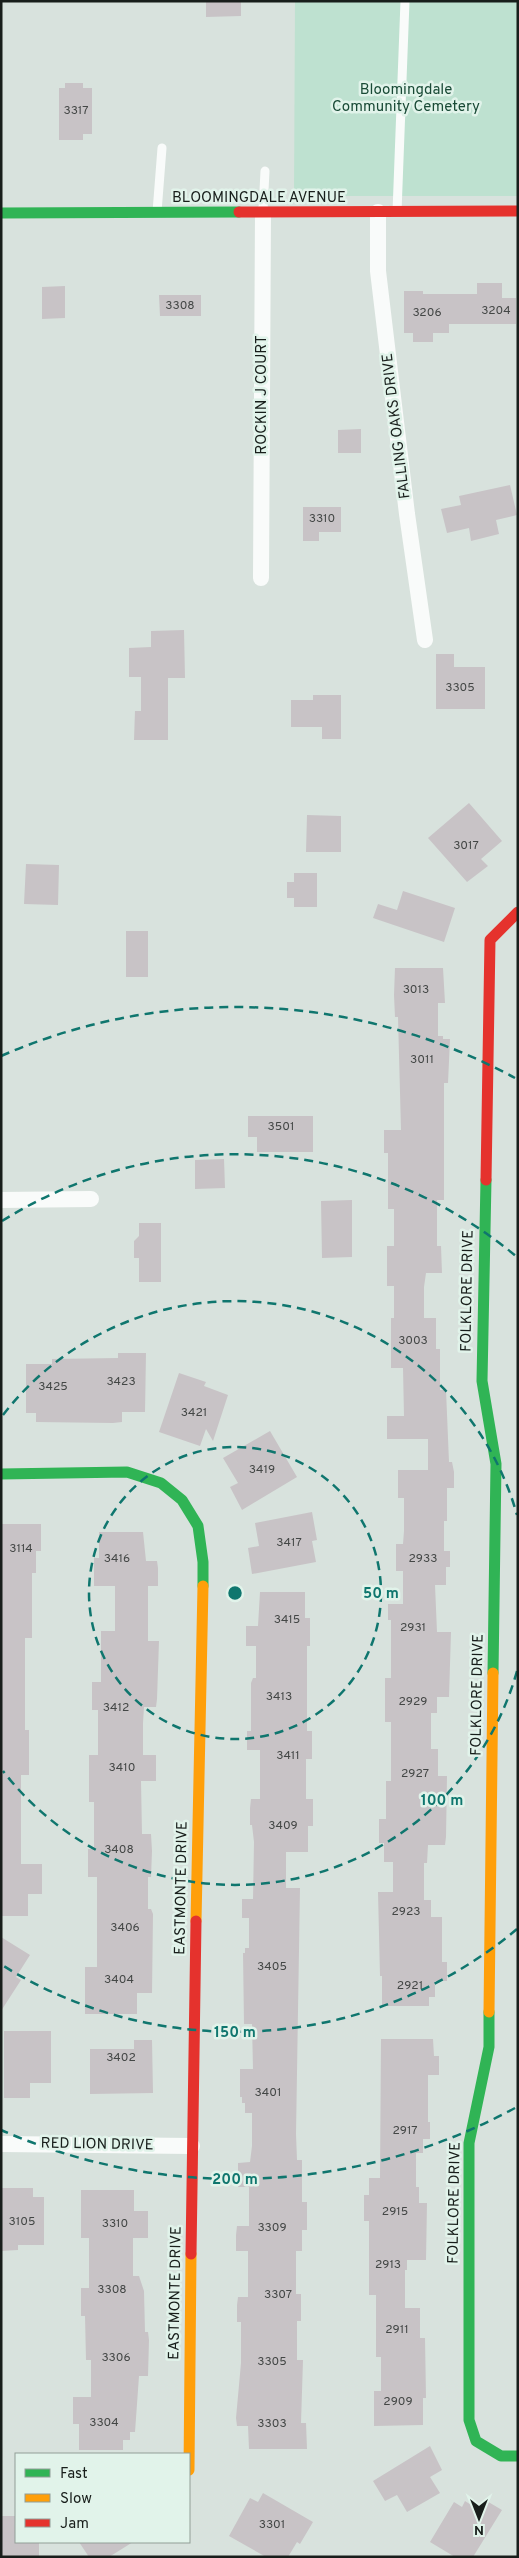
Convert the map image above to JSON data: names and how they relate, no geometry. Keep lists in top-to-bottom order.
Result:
{
  "streets": {
    "street": [
      "BLOOMINGDALE AVENUE",
      "ROCKIN J COURT",
      "FALLING OAKS DRIVE",
      "FOLKLORE DRIVE",
      "EASTMONTE DRIVE",
      "RED LION DRIVE"
    ]
  },
  "crossings": [
    ["BLOOMINGDALE AVENUE", "ROCKIN J COURT"],
    ["BLOOMINGDALE AVENUE", "FALLING OAKS DRIVE"],
    ["EASTMONTE DRIVE", "RED LION DRIVE"]
  ],
  "parks": ["Bloomingdale Community Cemetery"],
  "house_numbers": [
    "3317",
    "3308",
    "3204",
    "3206",
    "3310",
    "3305",
    "3017",
    "3013",
    "3011",
    "3501",
    "3003",
    "3423",
    "3425",
    "3421",
    "3419",
    "3417",
    "3114",
    "3416",
    "2933",
    "3415",
    "2931",
    "3413",
    "2929",
    "3412",
    "3411",
    "3410",
    "2927",
    "3409",
    "3408",
    "2923",
    "3406",
    "3405",
    "3404",
    "2921",
    "3402",
    "3401",
    "2917",
    "2915",
    "3105",
    "3310",
    "3309",
    "2913",
    "3308",
    "3307",
    "2911",
    "3306",
    "3305",
    "2909",
    "3304",
    "3303",
    "3301"
  ],
  "legend": ["Fast", "Slow", "Jam"],
  "north": "bottom",
  "rings": [
    "50 m",
    "100 m",
    "150 m",
    "200 m"
  ]
}
